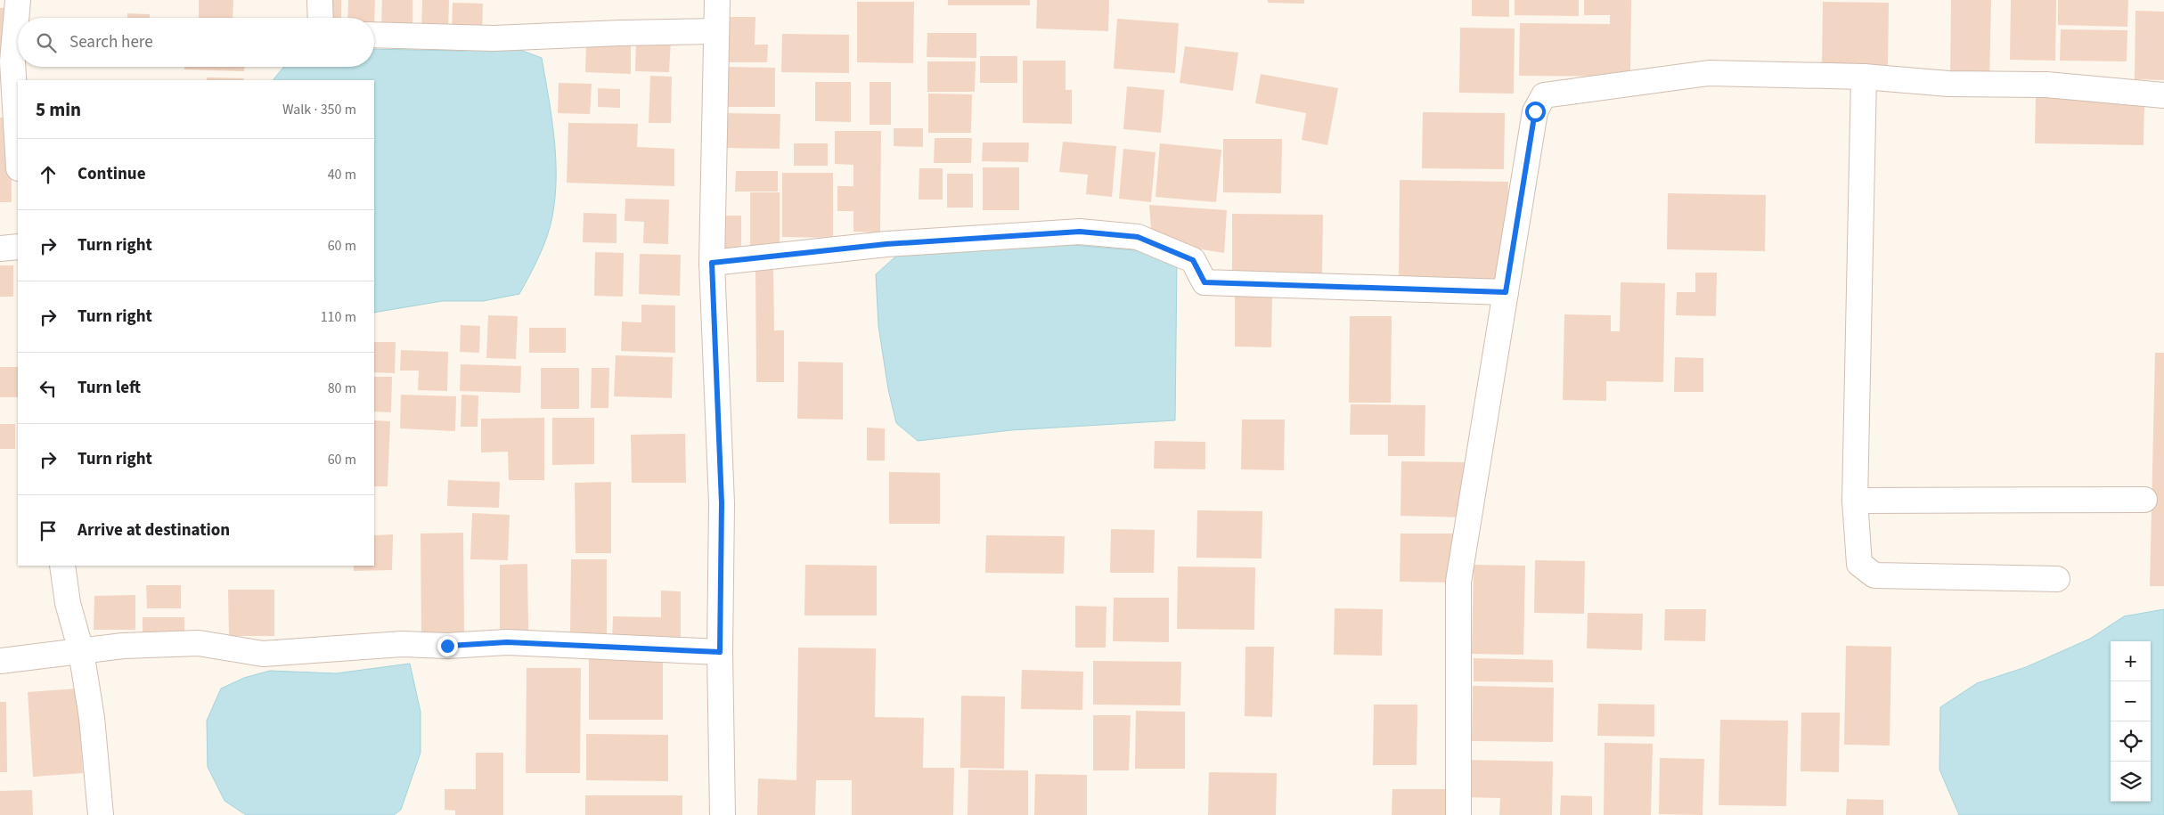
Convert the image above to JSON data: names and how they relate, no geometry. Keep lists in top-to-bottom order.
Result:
{
  "page": {
    "search": "Search here",
    "heading": ["5 min", "Walk · 350 m"],
    "list": [
      ["Continue", "40 m"],
      ["Turn right", "60 m"],
      ["Turn right", "110 m"],
      ["Turn left", "80 m"],
      ["Turn right", "60 m"],
      "Arrive at destination"
    ],
    "map_buttons": ["+", "−"]
  }
}
